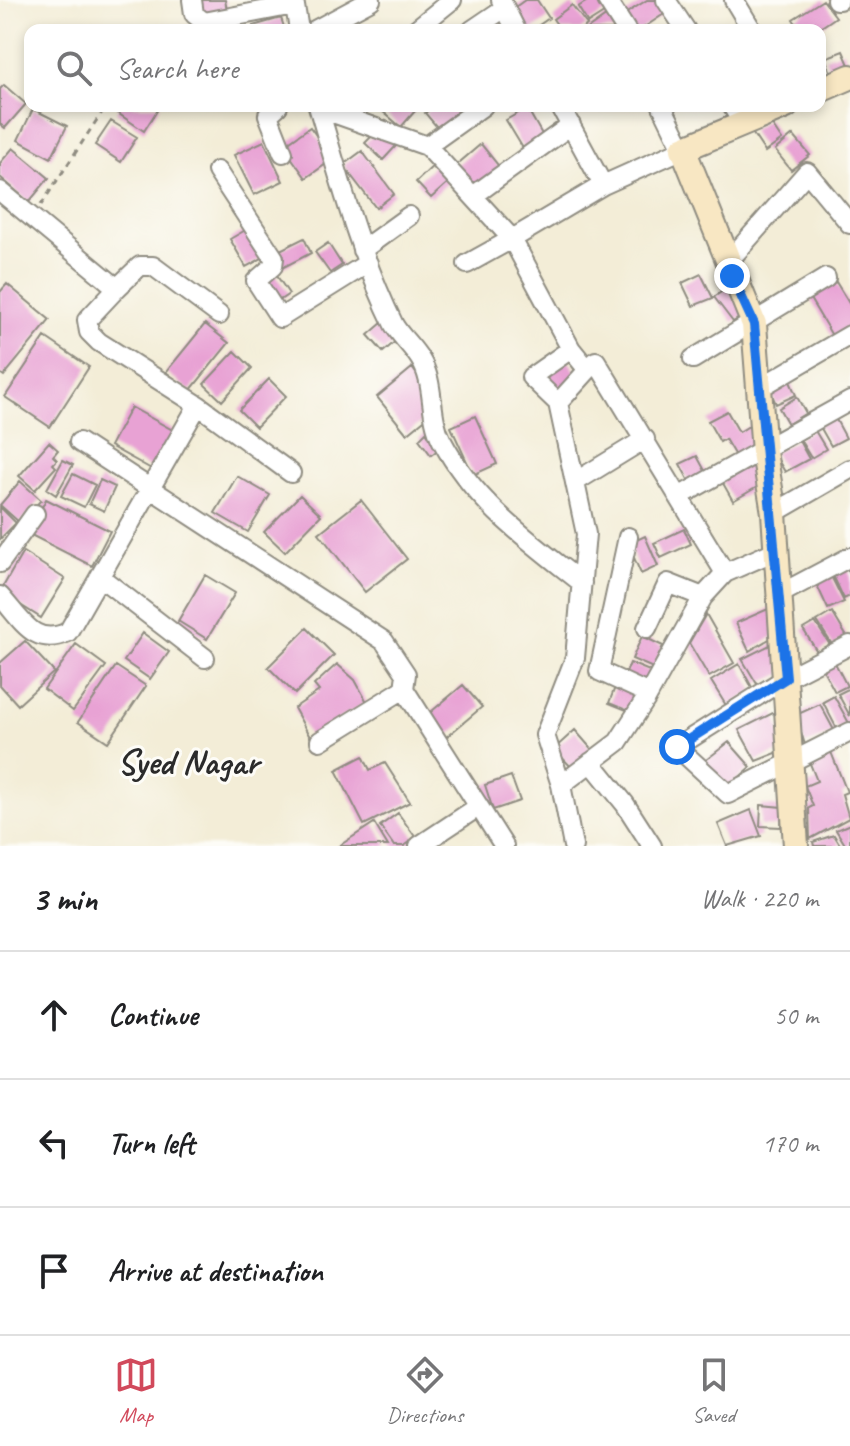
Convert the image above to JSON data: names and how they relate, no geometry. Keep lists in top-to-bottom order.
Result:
{
  "districts": ["Syed Nagar"],
  "page": {
    "search": "Search here",
    "heading": ["3 min", "Walk · 220 m"],
    "list": [
      ["Continue", "50 m"],
      ["Turn left", "170 m"],
      "Arrive at destination"
    ],
    "nav": ["Map", "Directions", "Saved"]
  }
}
